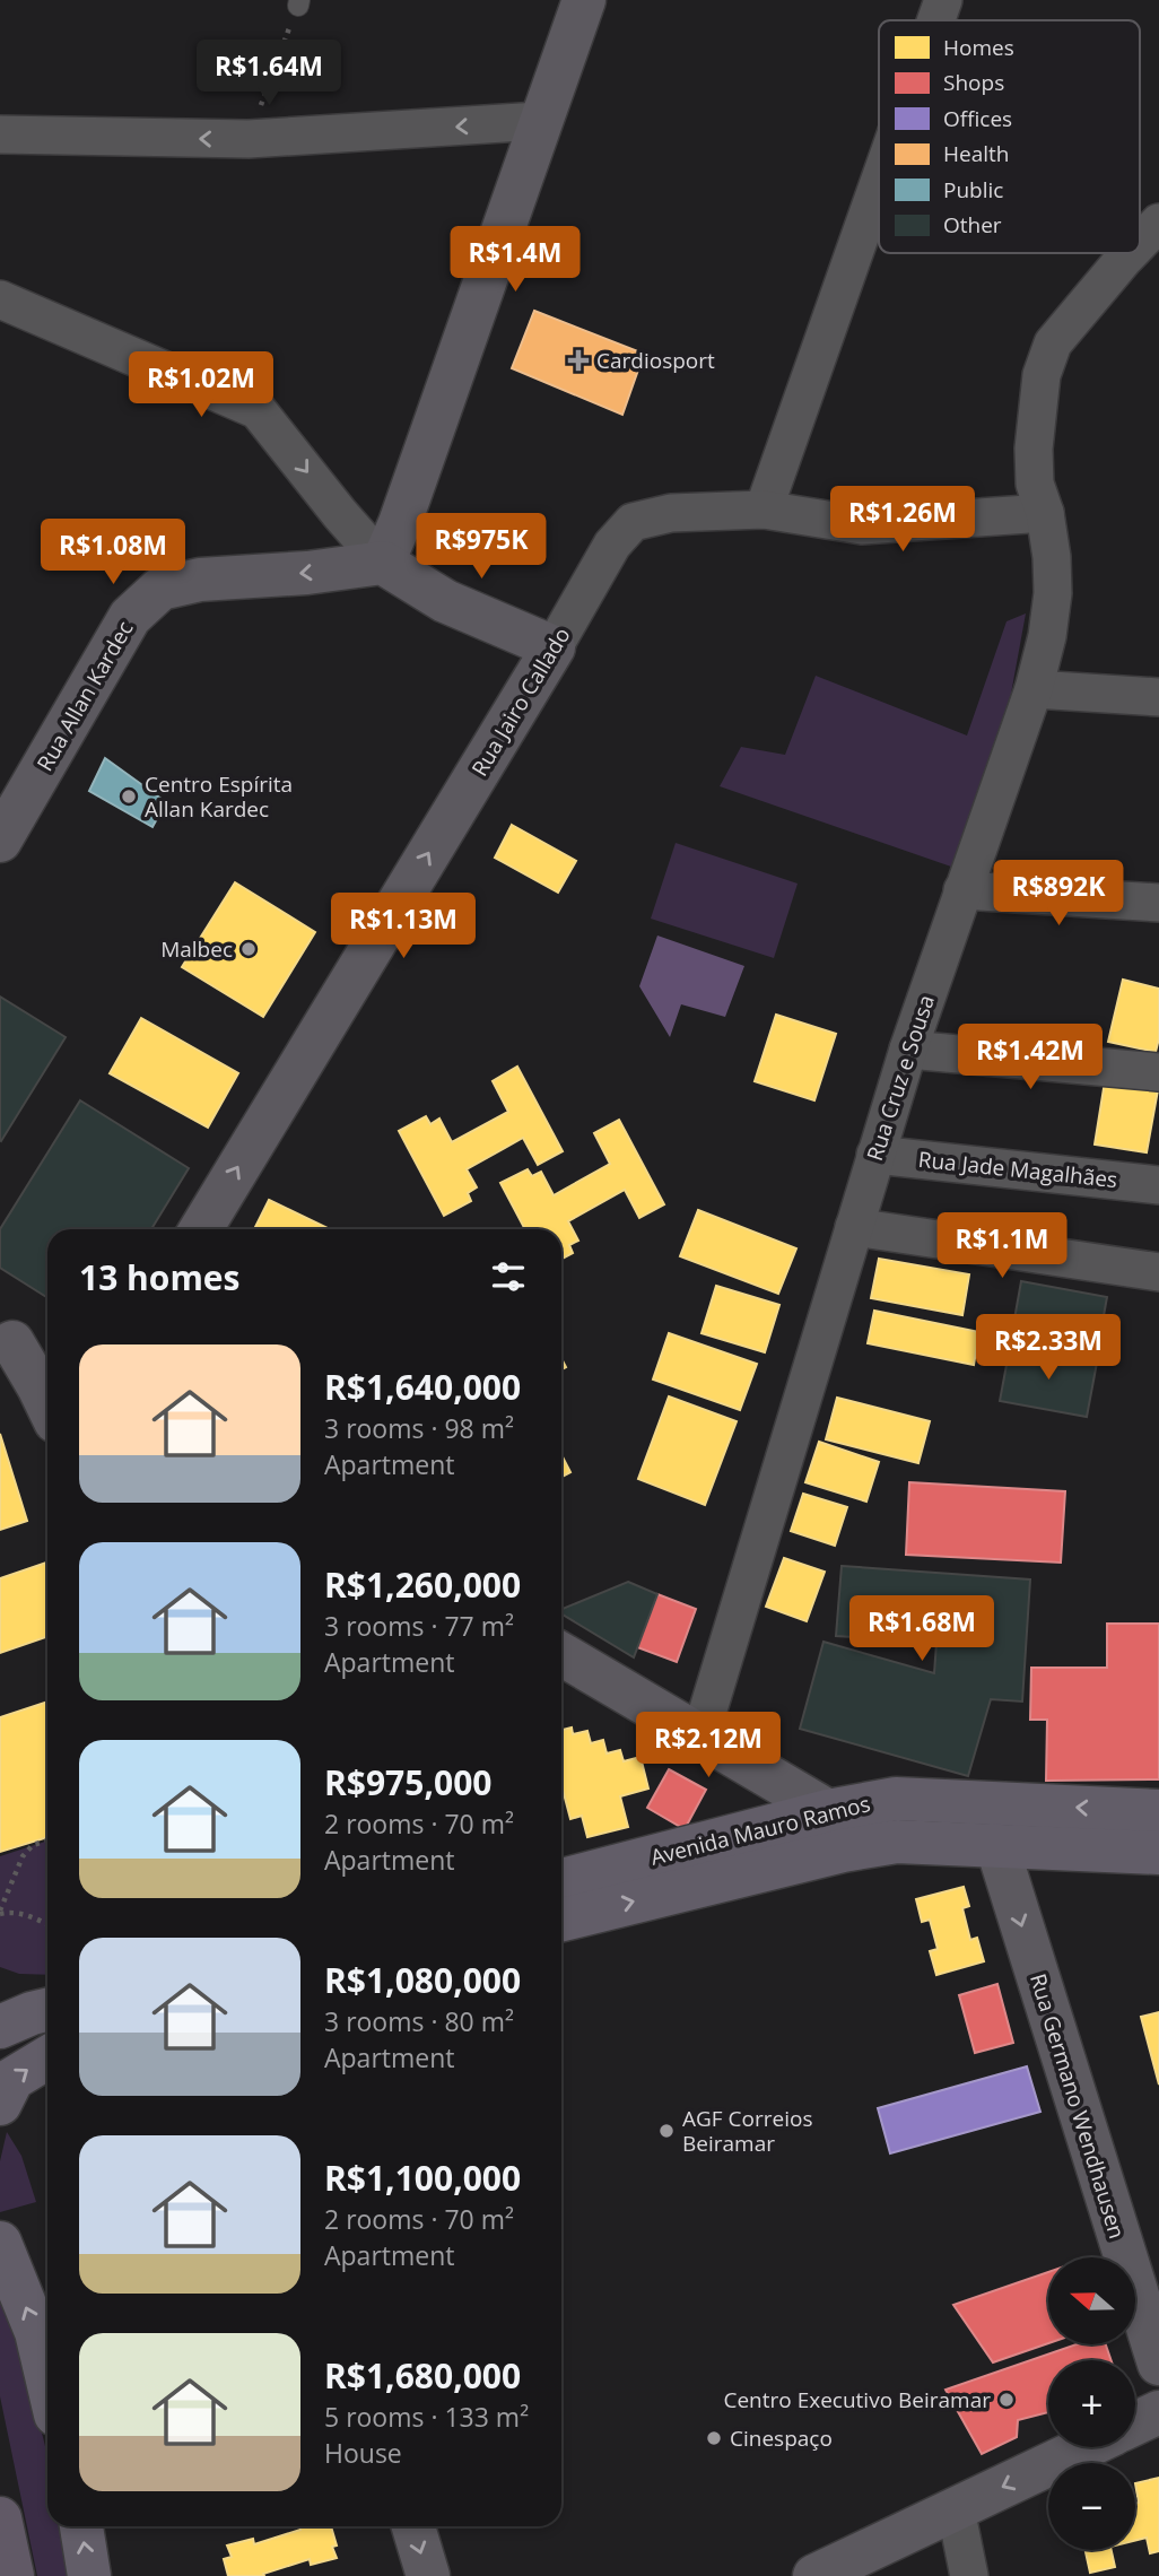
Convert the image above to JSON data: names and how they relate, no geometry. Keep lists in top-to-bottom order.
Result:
{
  "streets": {
    "main road": ["Avenida Mauro Ramos"],
    "street": [
      "Rua Allan Kardec",
      "Rua Jairo Callado",
      "Rua Cruz e Sousa",
      "Rua Jade Magalhães",
      "Rua Germano Wendhausen"
    ]
  },
  "crossings": [
    ["Rua Jairo Callado", "Rua Cruz e Sousa"],
    ["Rua Cruz e Sousa", "Rua Jade Magalhães"],
    ["Avenida Mauro Ramos", "Rua Germano Wendhausen"]
  ],
  "one_way": ["Rua Allan Kardec", "Rua Jairo Callado", "Rua Germano Wendhausen"],
  "places": {
    "health": ["Cardiosport"],
    "other": [
      "Centro Espírita Allan Kardec",
      "Malbec",
      "AGF Correios Beiramar",
      "Centro Executivo Beiramar",
      "Cinespaço"
    ]
  },
  "legend": [
    "Homes",
    "Shops",
    "Offices",
    "Health",
    "Public",
    "Other"
  ],
  "north": "left",
  "page": {
    "price": [
      "R$1.64M",
      "R$1.4M",
      "R$1.02M",
      "R$1.26M",
      "R$975K",
      "R$1.08M",
      "R$892K",
      "R$1.13M",
      "R$1.42M",
      "R$1.1M",
      "R$2.33M",
      "R$1.68M",
      "R$2.12M"
    ],
    "heading": "13 homes",
    "list": [
      {
        "name": "R$1,640,000",
        "note": "3 rooms · 98 m² · Apartment"
      },
      {
        "name": "R$1,260,000",
        "note": "3 rooms · 77 m² · Apartment"
      },
      {
        "name": "R$975,000",
        "note": "2 rooms · 70 m² · Apartment"
      },
      {
        "name": "R$1,080,000",
        "note": "3 rooms · 80 m² · Apartment"
      },
      {
        "name": "R$1,100,000",
        "note": "2 rooms · 70 m² · Apartment"
      },
      {
        "name": "R$1,680,000",
        "note": "5 rooms · 133 m² · House"
      }
    ],
    "map_buttons": ["+", "−"]
  }
}
